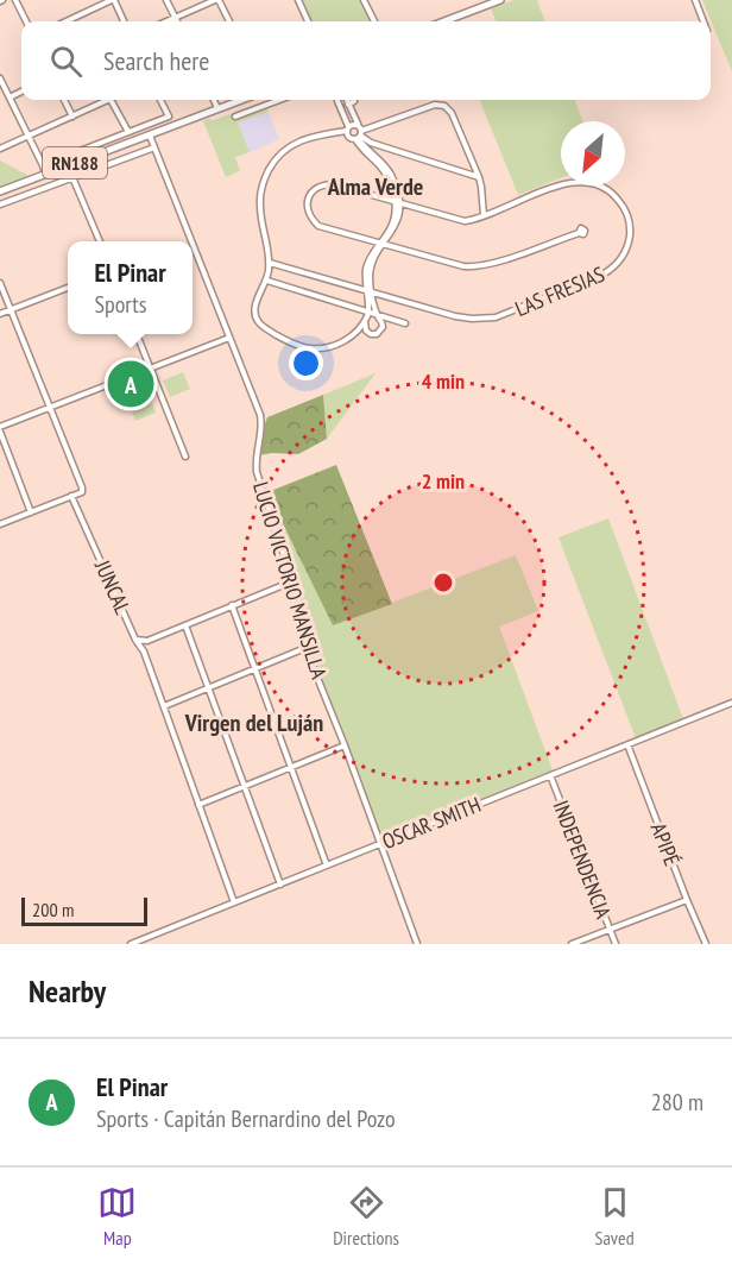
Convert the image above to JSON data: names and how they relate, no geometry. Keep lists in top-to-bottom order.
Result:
{
  "streets": {
    "main road": ["RN188"],
    "street": [
      "LAS FRESIAS",
      "LUCIO VICTORIO MANSILLA",
      "JUNCAL",
      "OSCAR SMITH",
      "APIPÉ",
      "INDEPENDENCIA"
    ]
  },
  "crossings": [
    ["RN188", "LUCIO VICTORIO MANSILLA"],
    ["LUCIO VICTORIO MANSILLA", "OSCAR SMITH"],
    ["JUNCAL", "OSCAR SMITH"],
    ["OSCAR SMITH", "APIPÉ"],
    ["OSCAR SMITH", "INDEPENDENCIA"]
  ],
  "districts": ["Alma Verde", "Virgen del Luján"],
  "scale_bar": "200 m",
  "north": "bottom left",
  "page": {
    "search": "Search here",
    "popup": ["El Pinar", "Sports"],
    "pins": "A",
    "scale": "200 m",
    "heading": "Nearby",
    "list": [
      {
        "mark": "A",
        "name": "El Pinar",
        "note": "Sports · Capitán Bernardino del Pozo",
        "value": "280 m"
      }
    ],
    "nav": ["Map", "Directions", "Saved"]
  },
  "rings": ["4 min", "2 min"]
}
